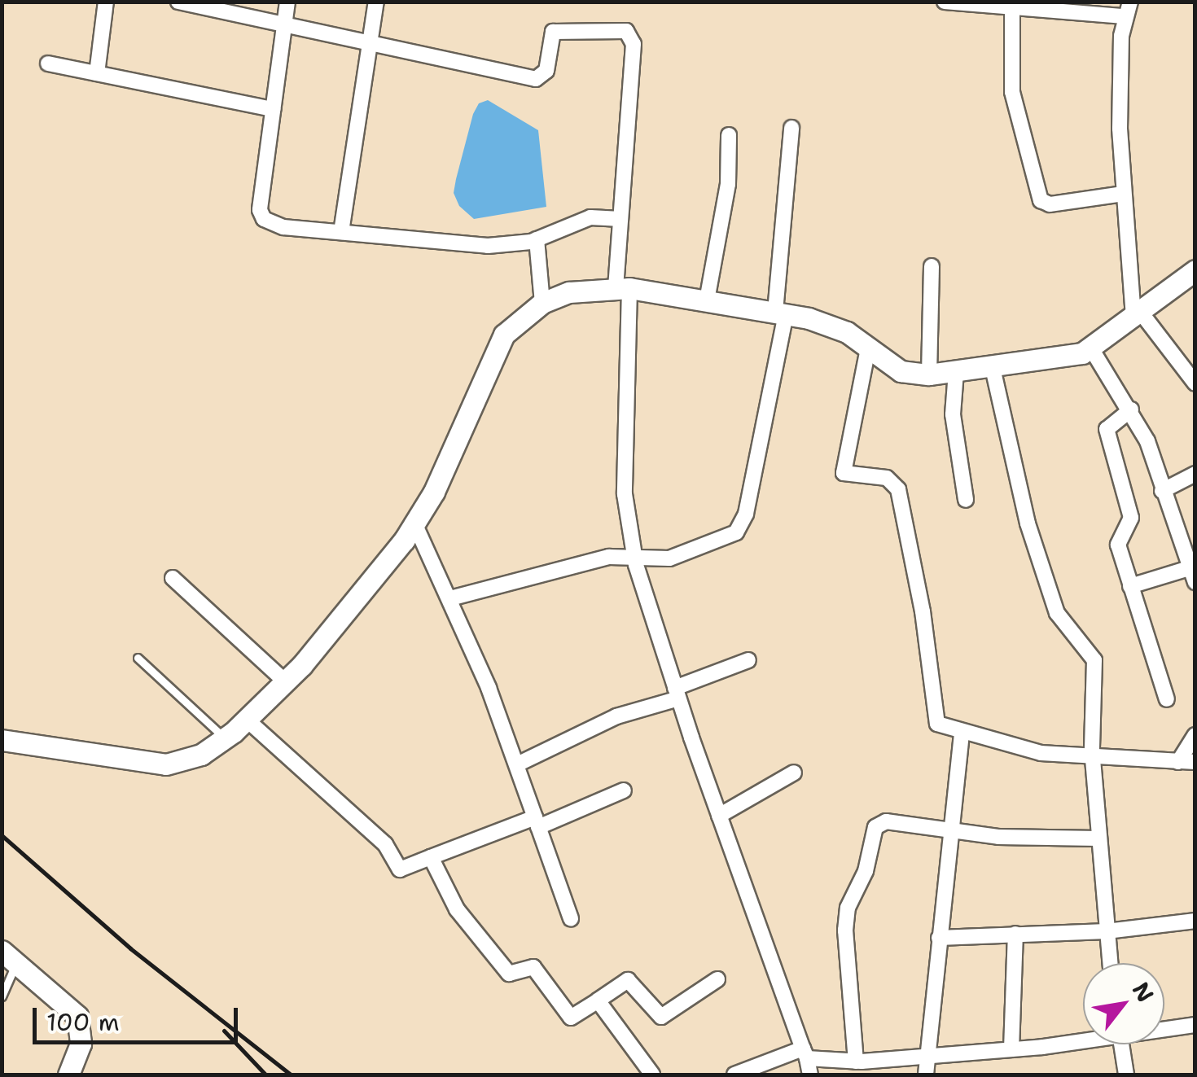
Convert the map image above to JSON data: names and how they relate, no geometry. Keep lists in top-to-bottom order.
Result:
{
  "scale_bar": "100 m",
  "north": "top right"
}
